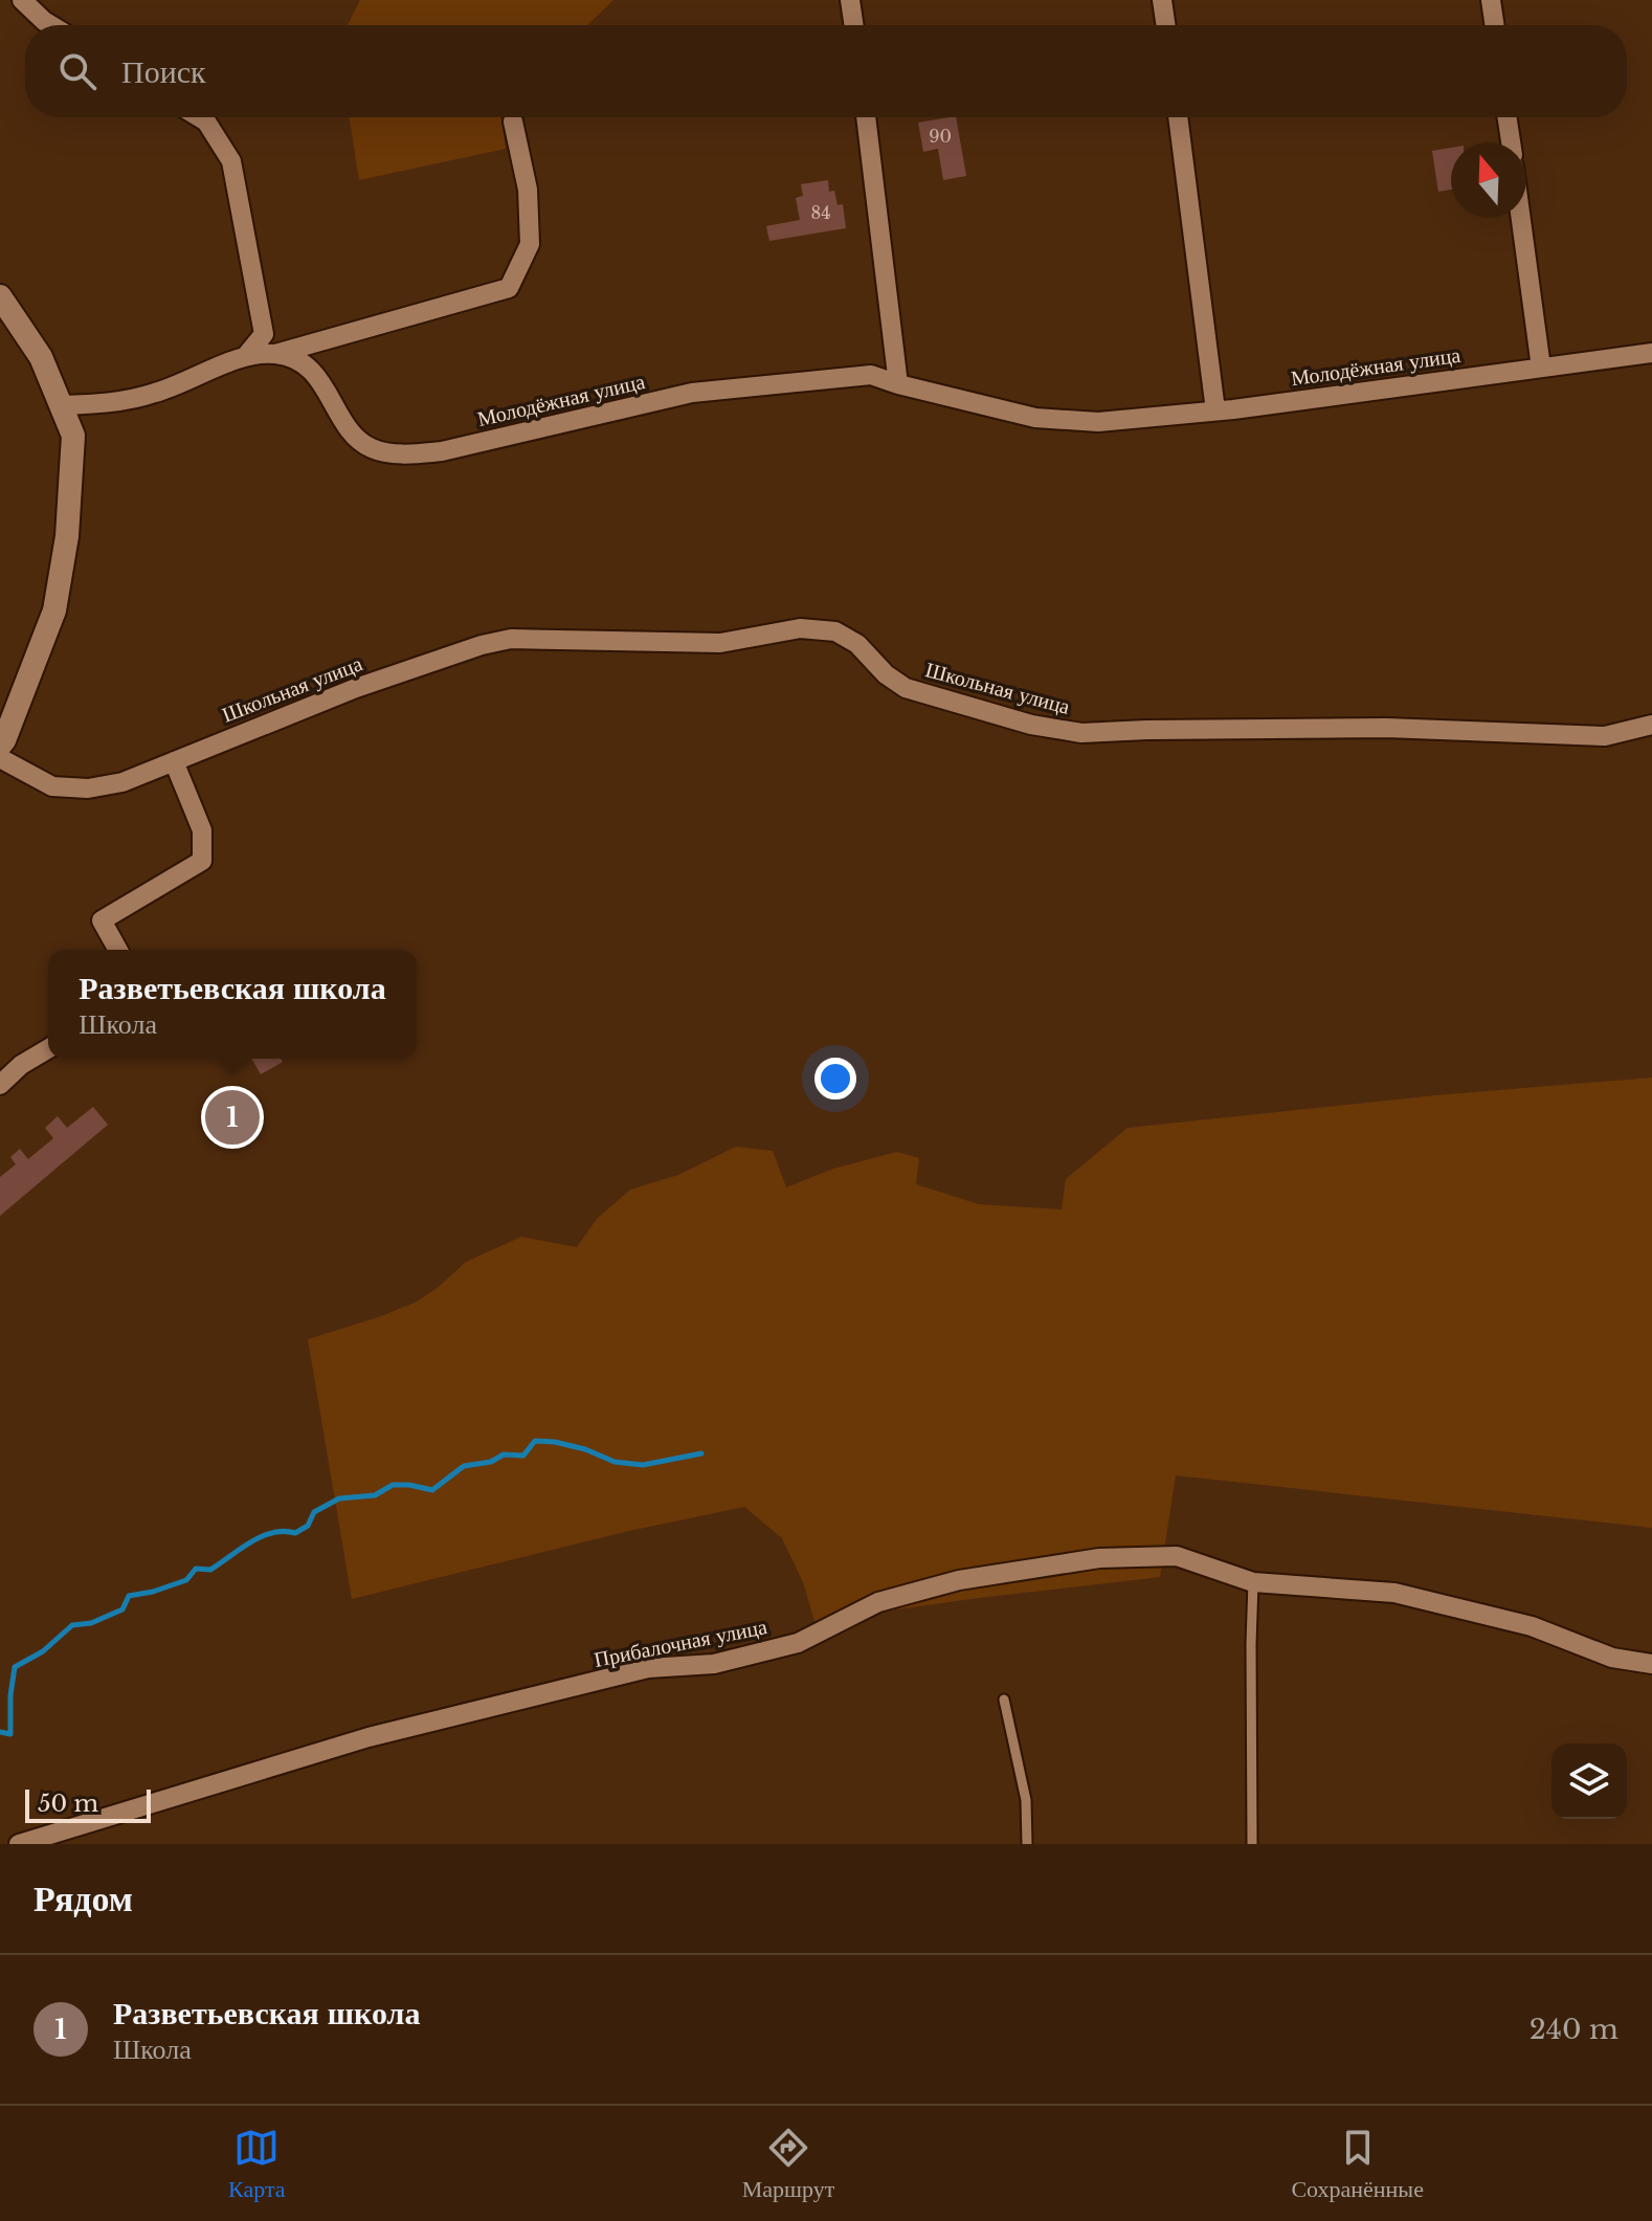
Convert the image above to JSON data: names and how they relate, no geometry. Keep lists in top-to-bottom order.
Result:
{
  "streets": {
    "street": ["Молодёжная улица", "Школьная улица", "Прибалочная улица"]
  },
  "house_numbers": ["90", "84"],
  "scale_bar": "50 m",
  "north": "top",
  "page": {
    "search": "Поиск",
    "popup": ["Разветьевская школа", "Школа"],
    "pins": "1",
    "scale": "50 m",
    "heading": "Рядом",
    "list": [
      {
        "mark": "1",
        "name": "Разветьевская школа",
        "note": "Школа",
        "value": "240 m"
      }
    ],
    "nav": ["Карта", "Маршрут", "Сохранённые"]
  }
}
